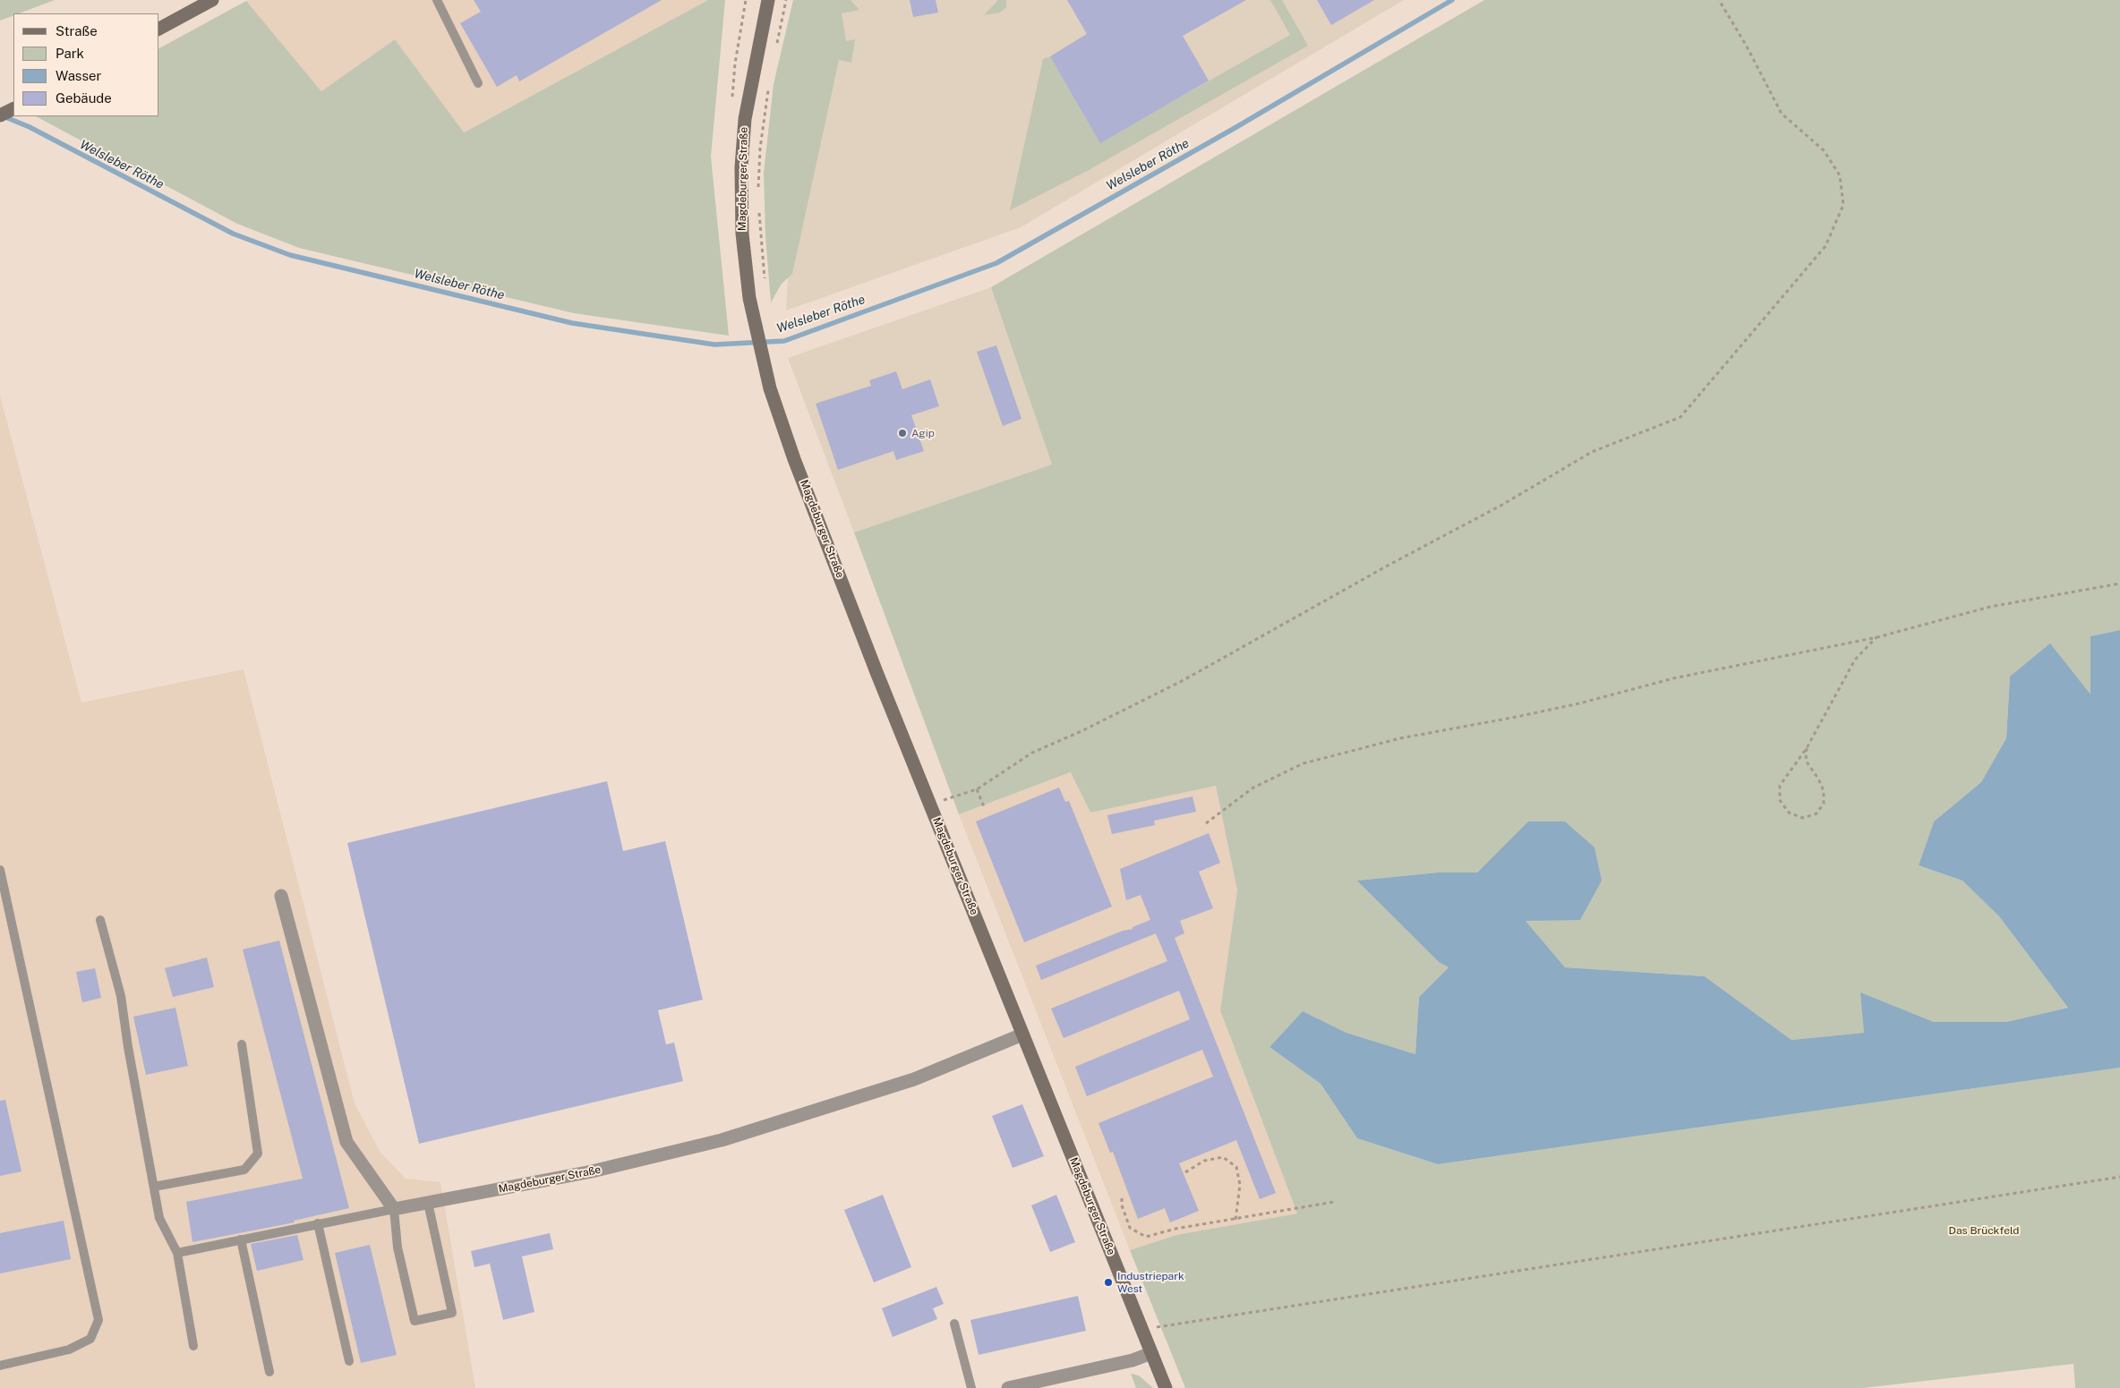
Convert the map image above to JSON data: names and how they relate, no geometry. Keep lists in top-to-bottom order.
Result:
{
  "streets": {
    "main road": ["Magdeburger Straße"]
  },
  "water": ["Welsleber Röthe"],
  "parks": ["Das Brückfeld"],
  "places": ["Agip", "Industriepark West"],
  "legend": [
    "Straße",
    "Park",
    "Wasser",
    "Gebäude"
  ]
}
